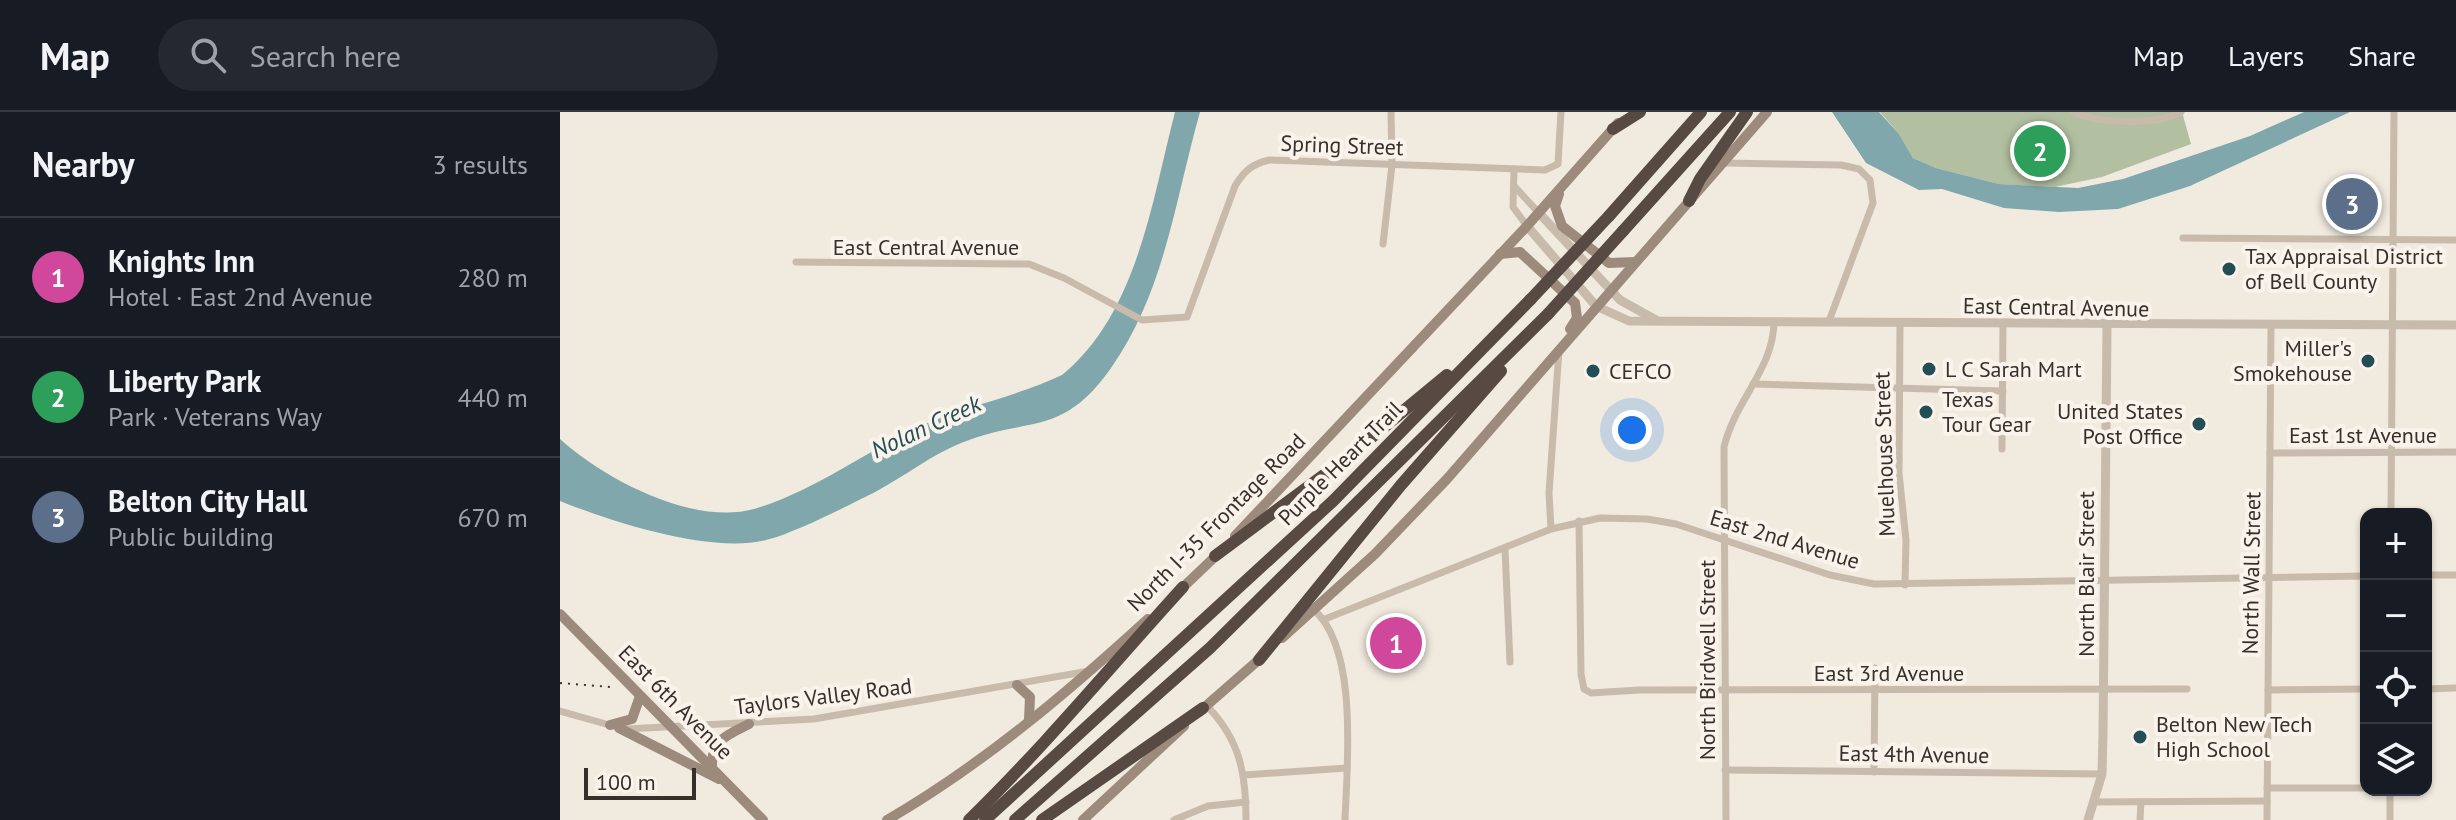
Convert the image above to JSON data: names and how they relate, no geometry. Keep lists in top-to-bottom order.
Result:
{
  "streets": {
    "highway": ["Purple Heart Trail"],
    "main road": ["North I-35 Frontage Road", "East 6th Avenue"],
    "street": [
      "Spring Street",
      "East Central Avenue",
      "East 1st Avenue",
      "Muelhouse Street",
      "East 2nd Avenue",
      "North Wall Street",
      "North Blair Street",
      "North Birdwell Street",
      "East 3rd Avenue",
      "Taylors Valley Road",
      "East 4th Avenue"
    ]
  },
  "crossings": [
    ["Spring Street", "East Central Avenue"],
    ["East Central Avenue", "Muelhouse Street"],
    ["East Central Avenue", "North I-35 Frontage Road"],
    ["East Central Avenue", "North Wall Street"],
    ["East Central Avenue", "North Blair Street"],
    ["East Central Avenue", "North Birdwell Street"],
    ["East 1st Avenue", "North Wall Street"],
    ["Muelhouse Street", "East 2nd Avenue"],
    ["North I-35 Frontage Road", "Taylors Valley Road"],
    ["East 2nd Avenue", "North Wall Street"],
    ["East 2nd Avenue", "North Blair Street"],
    ["East 2nd Avenue", "North Birdwell Street"],
    ["East 2nd Avenue", "East 3rd Avenue"],
    ["North Blair Street", "East 3rd Avenue"],
    ["North Blair Street", "East 4th Avenue"],
    ["North Birdwell Street", "East 3rd Avenue"],
    ["North Birdwell Street", "East 4th Avenue"],
    ["Taylors Valley Road", "East 6th Avenue"]
  ],
  "water": ["Nolan Creek"],
  "places": [
    "Tax Appraisal District of Bell County",
    "Miller's Smokehouse",
    "L C Sarah Mart",
    "CEFCO",
    "Texas Tour Gear",
    "United States Post Office",
    "Belton New Tech High School"
  ],
  "scale_bar": "100 m",
  "page": {
    "header": "Map",
    "search": "Search here",
    "nav": ["Map", "Layers", "Share"],
    "heading": ["Nearby", "3 results"],
    "pins": ["2", "3", "1"],
    "list": [
      {
        "mark": "1",
        "name": "Knights Inn",
        "note": "Hotel · East 2nd Avenue",
        "value": "280 m"
      },
      {
        "mark": "2",
        "name": "Liberty Park",
        "note": "Park · Veterans Way",
        "value": "440 m"
      },
      {
        "mark": "3",
        "name": "Belton City Hall",
        "note": "Public building",
        "value": "670 m"
      }
    ],
    "map_buttons": ["+", "−"],
    "scale": "100 m"
  }
}
